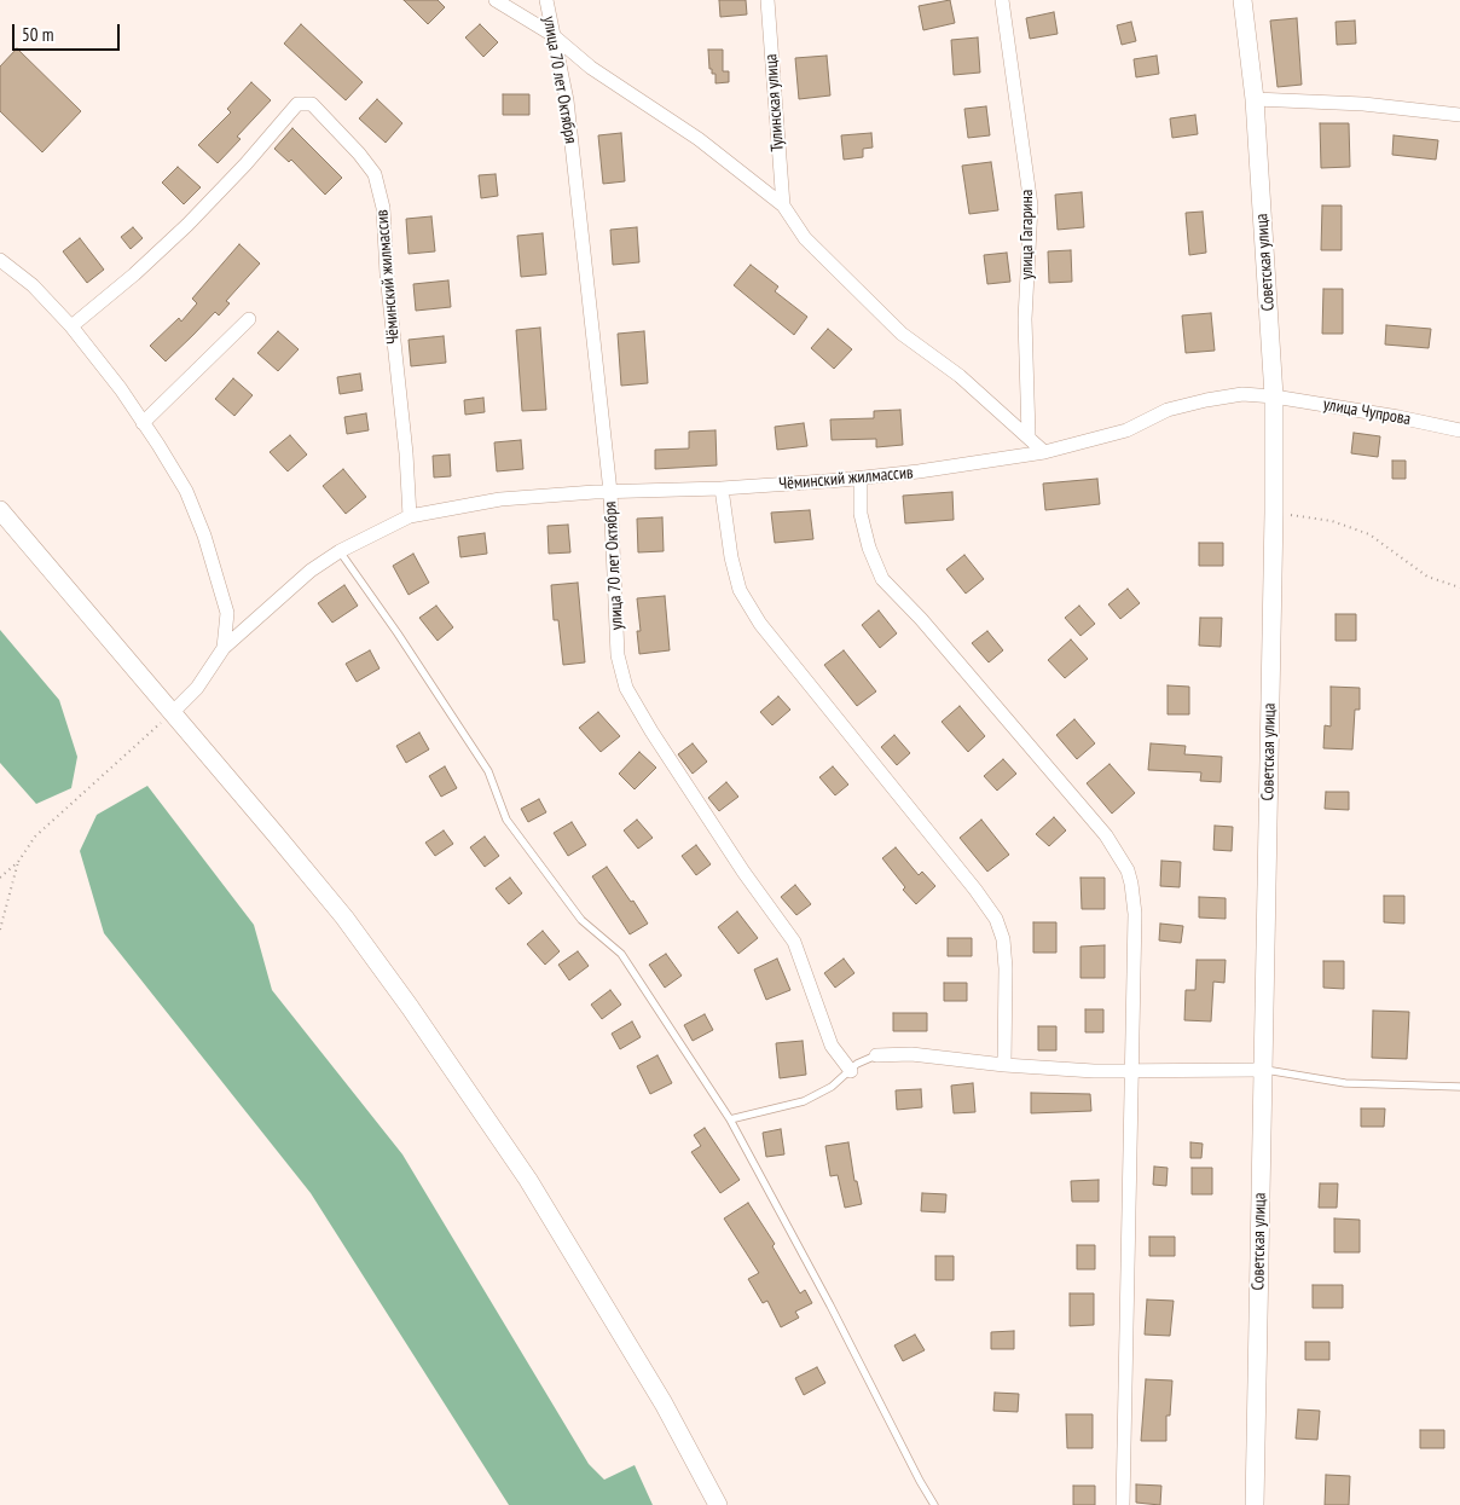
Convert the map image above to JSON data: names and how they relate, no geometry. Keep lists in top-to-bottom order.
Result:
{
  "streets": {
    "main road": ["Советская улица"],
    "street": [
      "улица 70 лет Октября",
      "Тулинская улица",
      "улица Гагарина",
      "Чёминский жилмассив",
      "улица Чупрова"
    ]
  },
  "crossings": [
    ["улица 70 лет Октября", "Чёминский жилмассив"],
    ["Советская улица", "Чёминский жилмассив"],
    ["Советская улица", "улица Чупрова"],
    ["Чёминский жилмассив", "улица Чупрова"]
  ],
  "scale_bar": "50 m"
}
